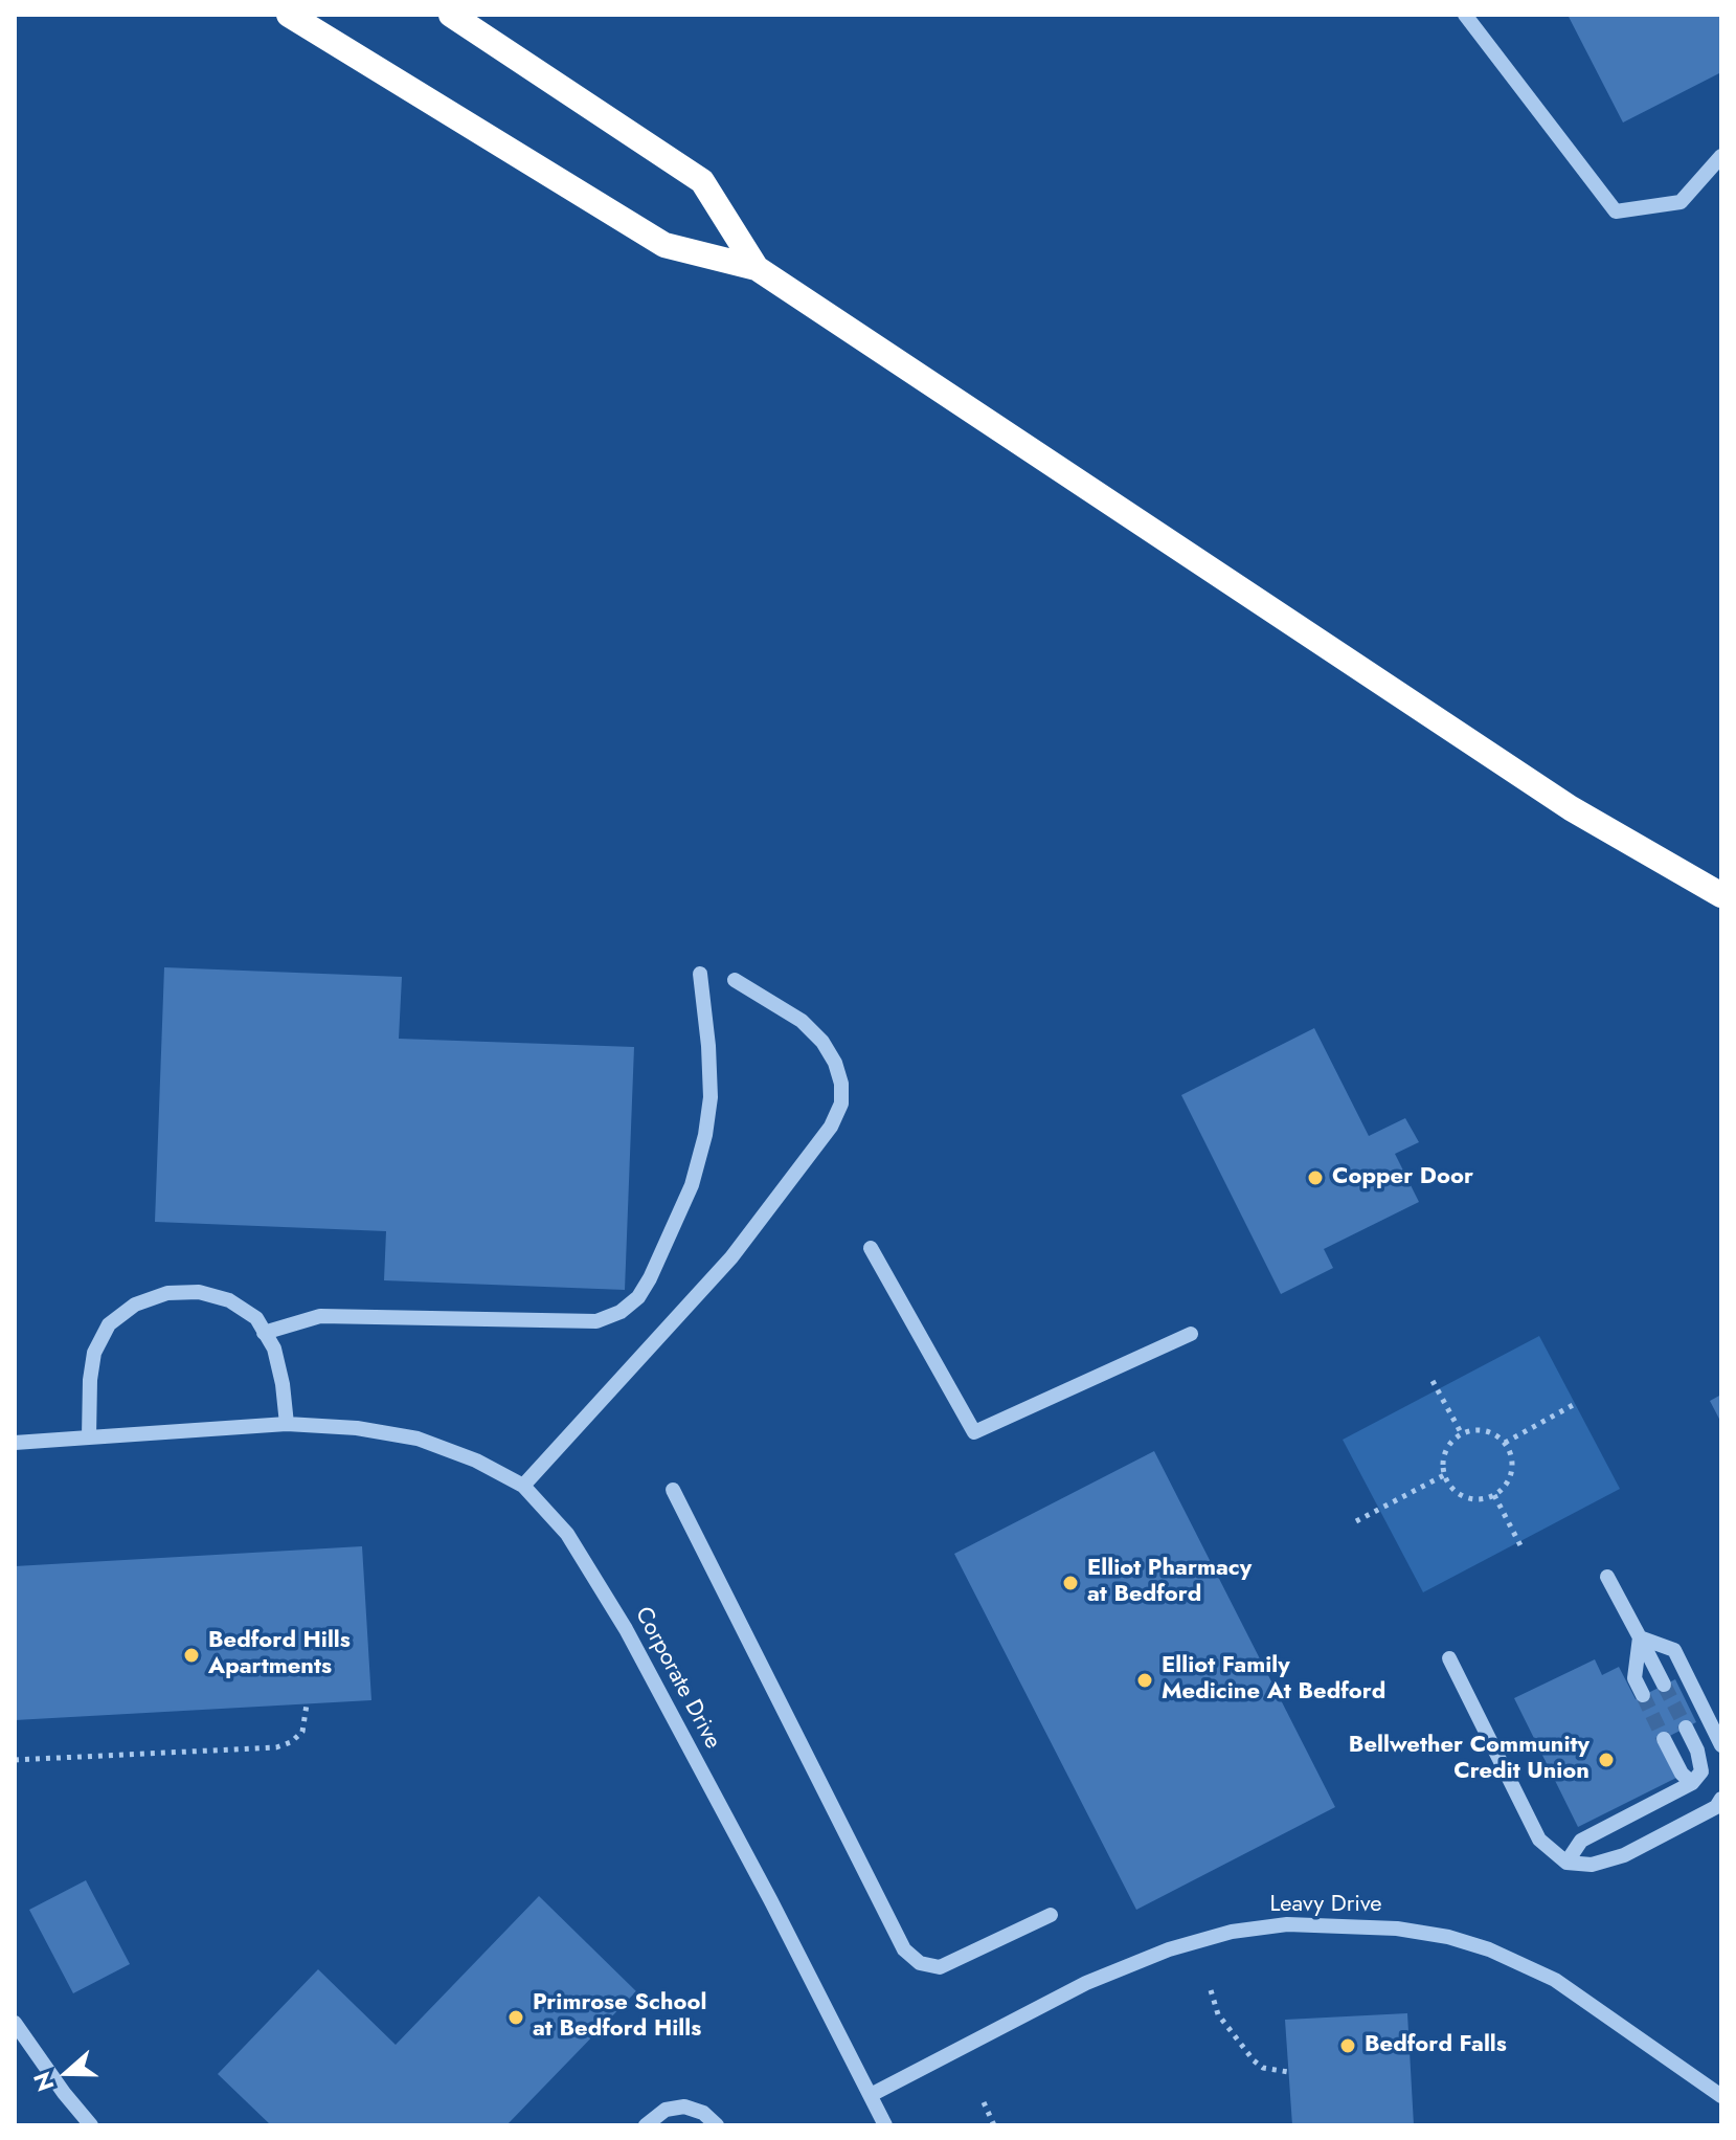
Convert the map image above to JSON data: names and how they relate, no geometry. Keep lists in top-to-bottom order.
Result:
{
  "streets": {
    "street": ["Corporate Drive", "Leavy Drive"]
  },
  "crossings": [
    ["Corporate Drive", "Leavy Drive"]
  ],
  "places": [
    "Copper Door",
    "Elliot Pharmacy at Bedford",
    "Bedford Hills Apartments",
    "Elliot Family Medicine At Bedford",
    "Bellwether Community Credit Union",
    "Primrose School at Bedford Hills",
    "Bedford Falls"
  ],
  "north": "left"
}
